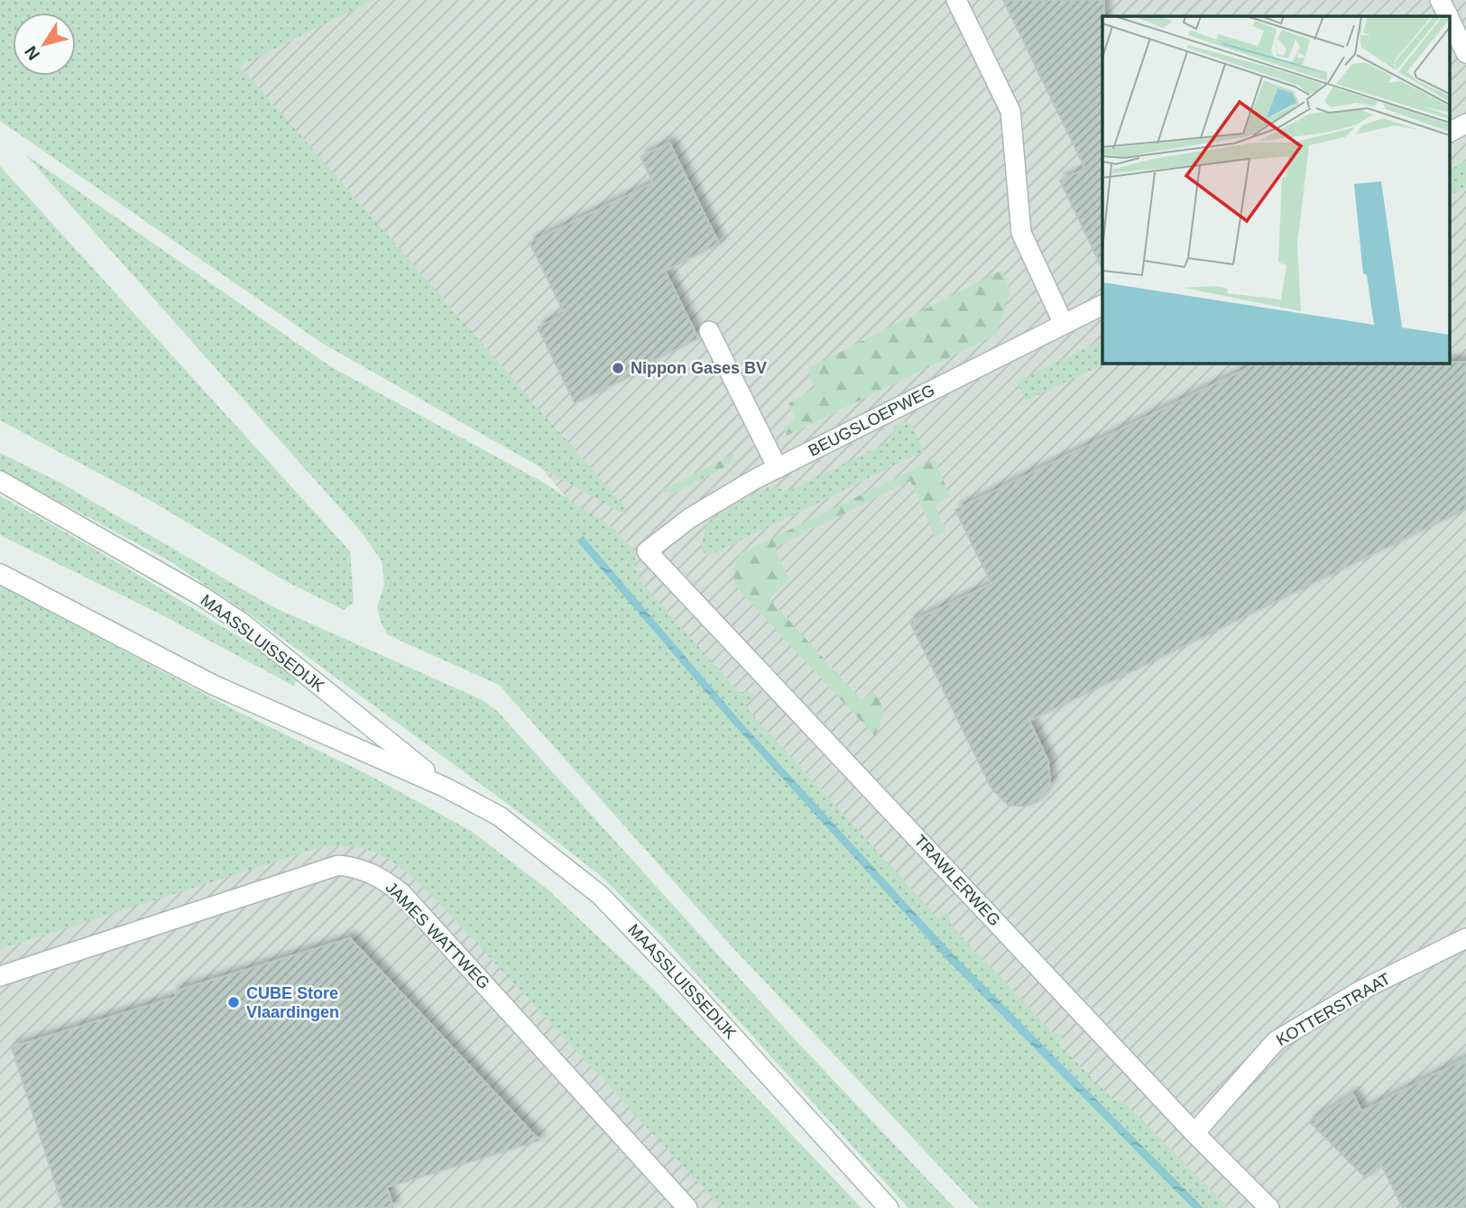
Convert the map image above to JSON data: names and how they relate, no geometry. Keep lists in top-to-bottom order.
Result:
{
  "streets": {
    "street": [
      "BEUGSLOEPWEG",
      "MAASSLUISSEDIJK",
      "TRAWLERWEG",
      "JAMES WATTWEG",
      "KOTTERSTRAAT"
    ]
  },
  "crossings": [
    ["BEUGSLOEPWEG", "TRAWLERWEG"],
    ["TRAWLERWEG", "KOTTERSTRAAT"]
  ],
  "places": ["Nippon Gases BV", "CUBE Store Vlaardingen"],
  "north": "bottom left"
}
